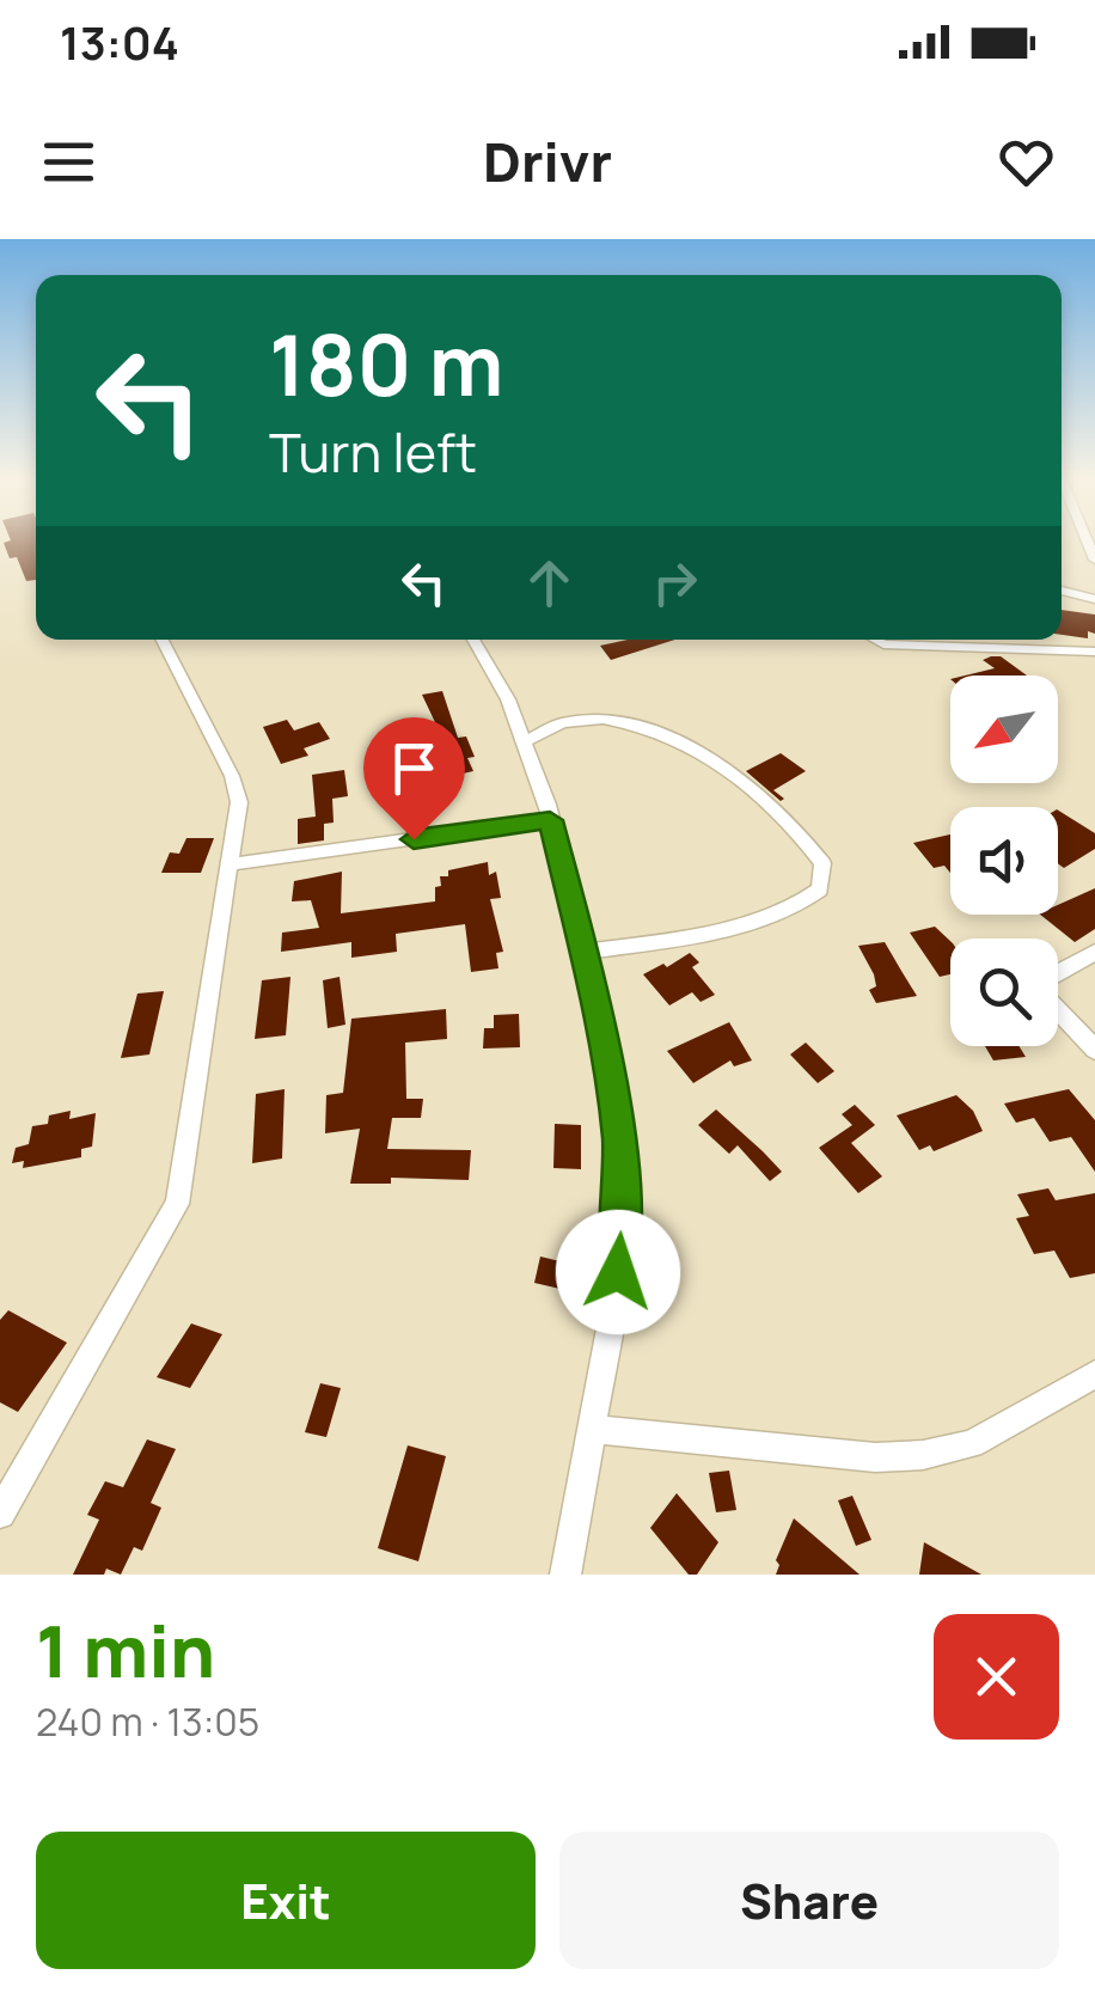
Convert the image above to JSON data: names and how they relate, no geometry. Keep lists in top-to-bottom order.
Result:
{
  "north": "bottom left",
  "page": {
    "status": "13:04",
    "header": "Drivr",
    "turn": ["180 m", "Turn left"],
    "heading": ["1 min", "240 m · 13:05"],
    "buttons": ["Exit", "Share"]
  }
}
